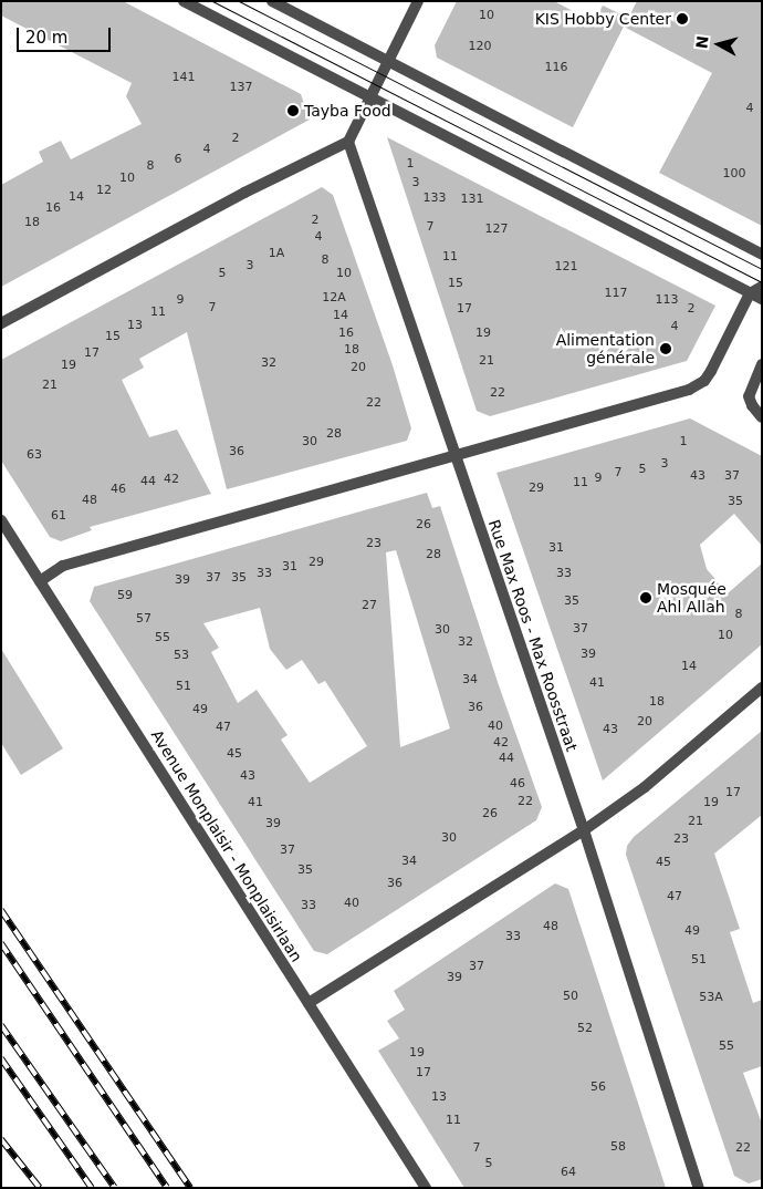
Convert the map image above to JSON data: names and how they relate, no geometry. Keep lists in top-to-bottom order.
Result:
{
  "streets": {
    "street": ["Rue Max Roos - Max Roosstraat", "Avenue Monplaisir - Monplaisirlaan"]
  },
  "places": [
    "KIS Hobby Center",
    "Tayba Food",
    "Alimentation générale",
    "Mosquée Ahl Allah"
  ],
  "house_numbers": [
    "10",
    "120",
    "116",
    "141",
    "137",
    "4",
    "2",
    "4",
    "6",
    "1",
    "8",
    "100",
    "10",
    "3",
    "12",
    "14",
    "133",
    "131",
    "16",
    "2",
    "18",
    "7",
    "127",
    "4",
    "1A",
    "11",
    "8",
    "3",
    "121",
    "5",
    "10",
    "15",
    "117",
    "12A",
    "9",
    "113",
    "7",
    "17",
    "2",
    "11",
    "14",
    "13",
    "4",
    "16",
    "19",
    "15",
    "18",
    "17",
    "21",
    "32",
    "19",
    "20",
    "21",
    "22",
    "22",
    "28",
    "30",
    "1",
    "36",
    "63",
    "3",
    "5",
    "7",
    "43",
    "37",
    "9",
    "42",
    "44",
    "11",
    "29",
    "46",
    "48",
    "35",
    "61",
    "26",
    "23",
    "31",
    "28",
    "29",
    "31",
    "33",
    "33",
    "37",
    "35",
    "39",
    "59",
    "35",
    "27",
    "8",
    "57",
    "37",
    "30",
    "10",
    "55",
    "32",
    "39",
    "53",
    "14",
    "34",
    "41",
    "51",
    "18",
    "36",
    "49",
    "20",
    "40",
    "47",
    "43",
    "42",
    "45",
    "44",
    "43",
    "46",
    "17",
    "22",
    "41",
    "19",
    "26",
    "21",
    "39",
    "30",
    "23",
    "37",
    "34",
    "45",
    "35",
    "36",
    "47",
    "40",
    "33",
    "48",
    "49",
    "33",
    "51",
    "37",
    "39",
    "50",
    "53A",
    "52",
    "55",
    "19",
    "17",
    "56",
    "13",
    "11",
    "58",
    "7",
    "22",
    "5",
    "64"
  ],
  "scale_bar": "20 m",
  "north": "left"
}
